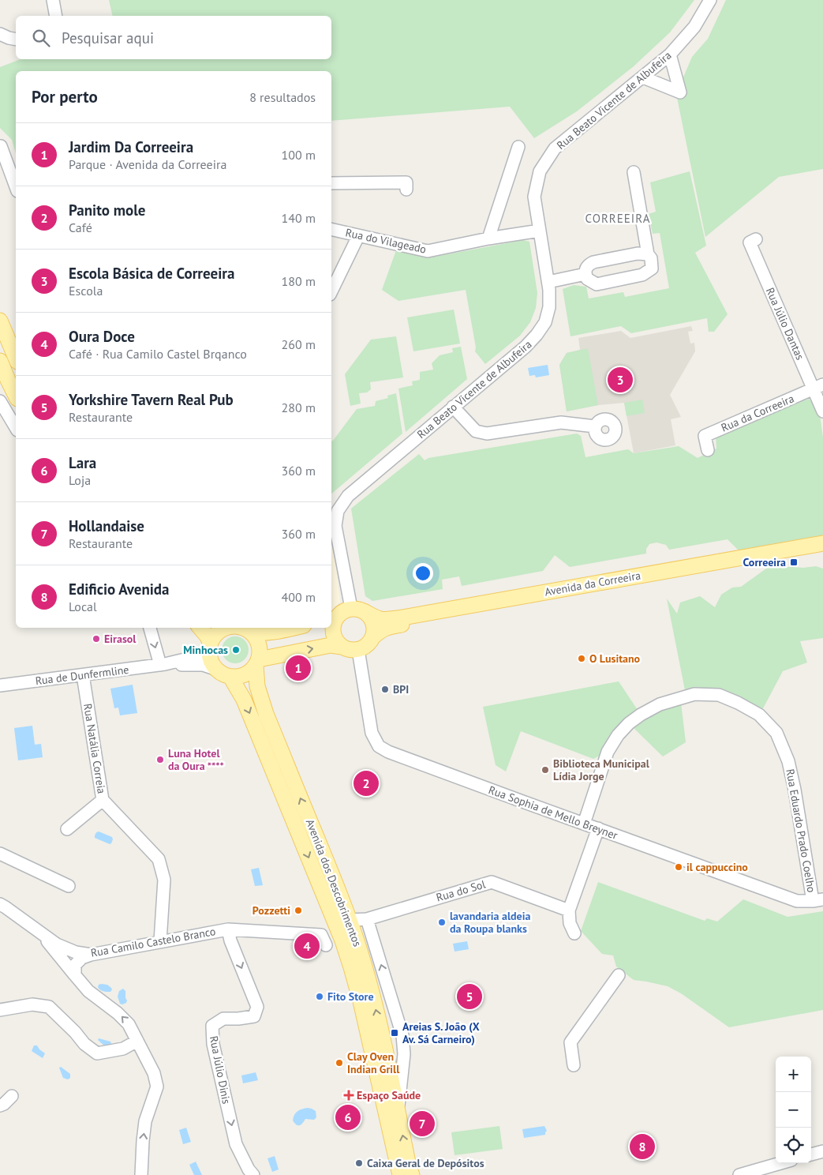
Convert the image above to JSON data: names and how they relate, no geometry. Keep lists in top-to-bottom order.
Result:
{
  "streets": {
    "main road": ["Avenida da Correeira", "Avenida dos Descobrimentos"],
    "street": [
      "Rua Beato Vicente de Albufeira",
      "Rua do Vilageado",
      "Rua Júlio Dantas",
      "Rua da Correeira",
      "Rua de Dunfermline",
      "Rua Natália Correia",
      "Rua Sophia de Mello Breyner",
      "Rua Eduardo Prado Coelho",
      "Rua do Sol",
      "Rua Camilo Castelo Branco",
      "Rua Júlio Dinis"
    ]
  },
  "crossings": [
    ["Rua Beato Vicente de Albufeira", "Rua do Vilageado"],
    ["Rua Beato Vicente de Albufeira", "Avenida da Correeira"],
    ["Rua Beato Vicente de Albufeira", "Rua Sophia de Mello Breyner"],
    ["Rua Júlio Dantas", "Rua da Correeira"],
    ["Avenida da Correeira", "Rua Sophia de Mello Breyner"],
    ["Rua de Dunfermline", "Rua Natália Correia"],
    ["Rua de Dunfermline", "Avenida dos Descobrimentos"],
    ["Rua Natália Correia", "Rua Camilo Castelo Branco"],
    ["Rua Sophia de Mello Breyner", "Rua Eduardo Prado Coelho"],
    ["Avenida dos Descobrimentos", "Rua do Sol"],
    ["Rua Camilo Castelo Branco", "Rua Júlio Dinis"]
  ],
  "districts": ["CORREEIRA"],
  "places": {
    "transit": ["Correeira", "Areias S. João (X Av. Sá Carneiro)"],
    "other": [
      "Eirasol",
      "Minhocas",
      "O Lusitano",
      "BPI",
      "Luna Hotel da Oura ****",
      "Biblioteca Municipal Lídia Jorge",
      "il cappuccino",
      "Pozzetti",
      "lavandaria aldeia da Roupa blanks",
      "Fito Store",
      "Clay Oven Indian Grill",
      "Caixa Geral de Depósitos"
    ],
    "health": ["Espaço Saúde"]
  },
  "page": {
    "search": "Pesquisar aqui",
    "heading": ["Por perto", "8 resultados"],
    "list": [
      {
        "mark": "1",
        "name": "Jardim Da Correeira",
        "note": "Parque · Avenida da Correeira",
        "value": "100 m"
      },
      {
        "mark": "2",
        "name": "Panito mole",
        "note": "Café",
        "value": "140 m"
      },
      {
        "mark": "3",
        "name": "Escola Básica de Correeira",
        "note": "Escola",
        "value": "180 m"
      },
      {
        "mark": "4",
        "name": "Oura Doce",
        "note": "Café · Rua Camilo Castel Brqanco",
        "value": "260 m"
      },
      {
        "mark": "5",
        "name": "Yorkshire Tavern Real Pub",
        "note": "Restaurante",
        "value": "280 m"
      },
      {
        "mark": "6",
        "name": "Lara",
        "note": "Loja",
        "value": "360 m"
      },
      {
        "mark": "7",
        "name": "Hollandaise",
        "note": "Restaurante",
        "value": "360 m"
      },
      {
        "mark": "8",
        "name": "Edificio Avenida",
        "note": "Local",
        "value": "400 m"
      }
    ],
    "pins": [
      "3",
      "1",
      "2",
      "4",
      "5",
      "6",
      "7",
      "8"
    ],
    "map_buttons": ["+", "−"]
  }
}
